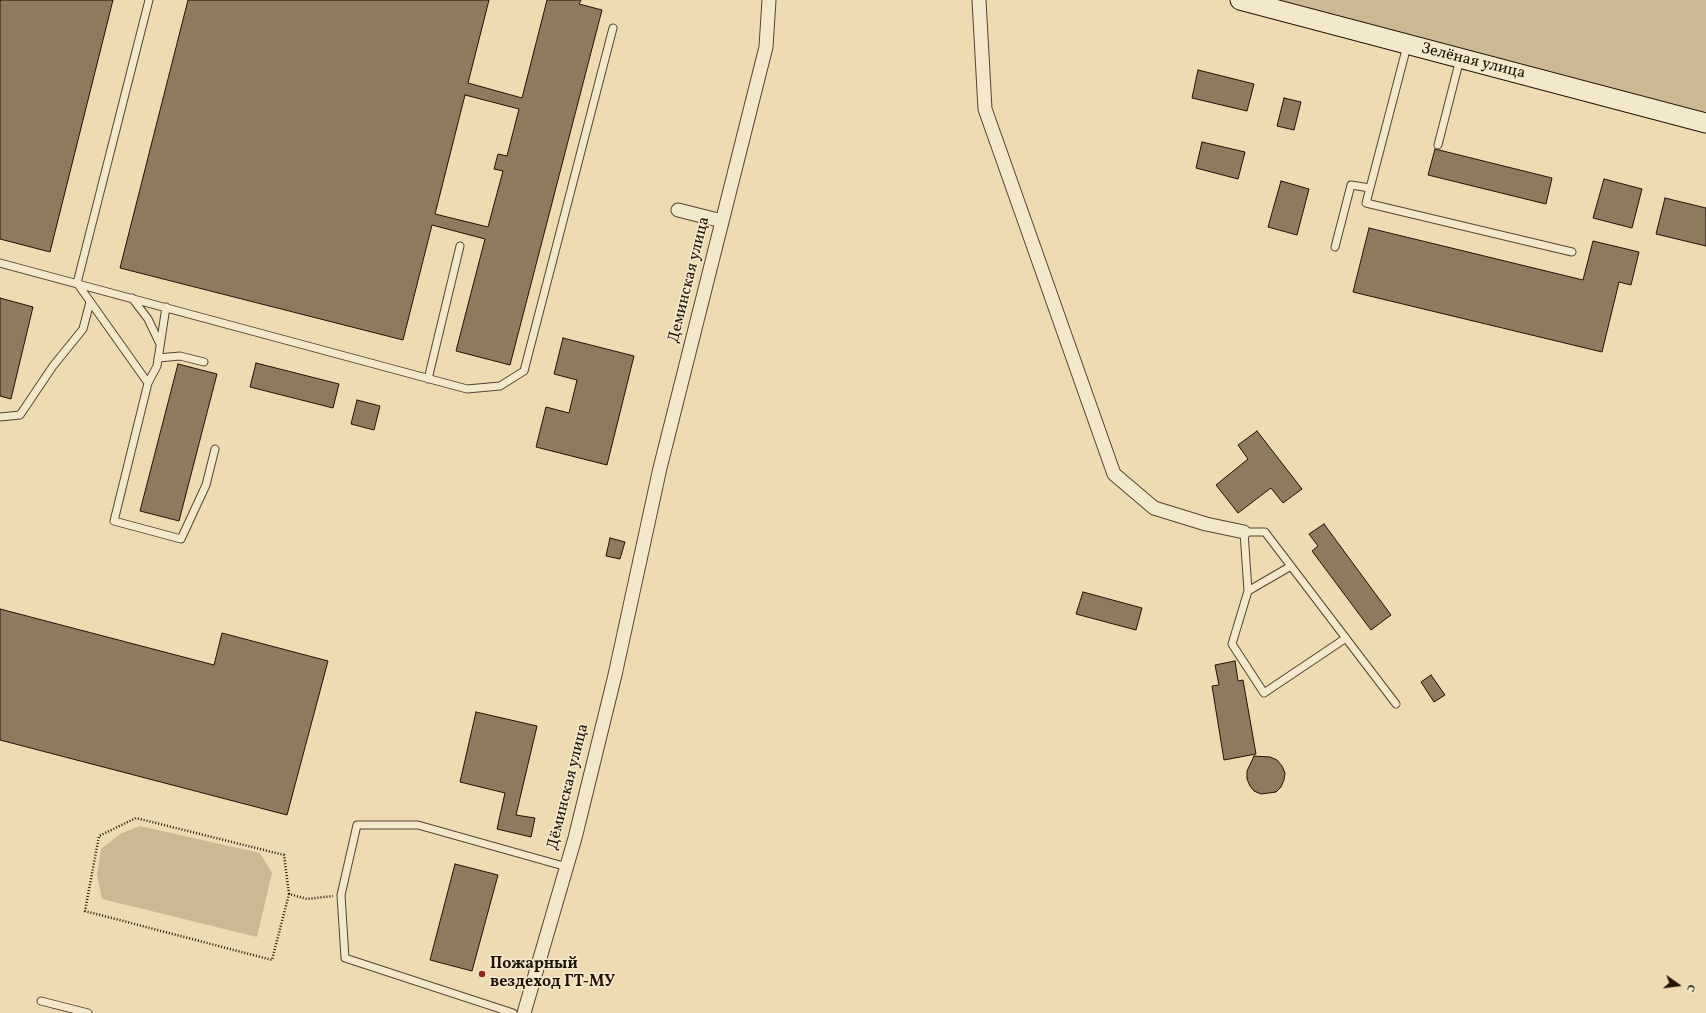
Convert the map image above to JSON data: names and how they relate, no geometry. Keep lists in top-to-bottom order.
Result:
{
  "streets": {
    "street": ["Зелёная улица", "Деминская улица", "Дёминская улица"]
  },
  "crossings": [
    ["Деминская улица", "Дёминская улица"]
  ],
  "places": ["Пожарный вездеход ГТ-МУ"],
  "north": "right"
}
